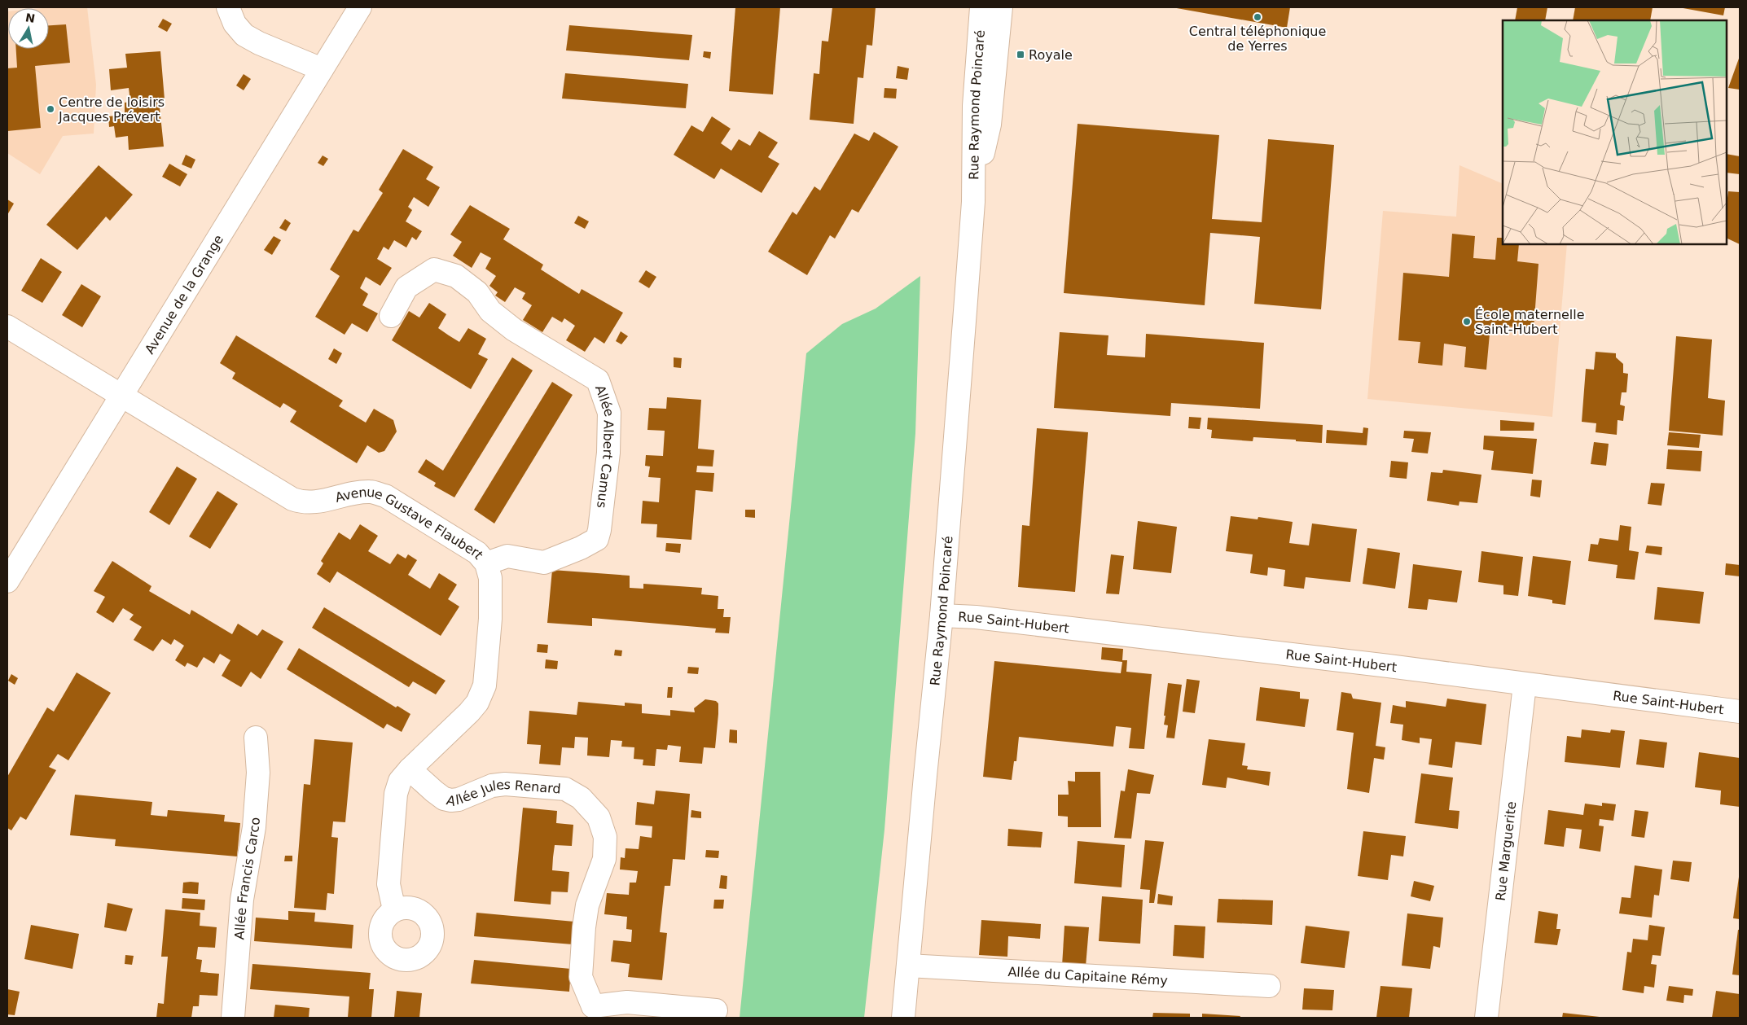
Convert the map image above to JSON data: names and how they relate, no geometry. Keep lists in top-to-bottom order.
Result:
{
  "streets": {
    "street": [
      "Rue Raymond Poincaré",
      "Avenue de la Grange",
      "Allée Albert Camus",
      "Avenue Gustave Flaubert",
      "Rue Saint-Hubert",
      "Allée Jules Renard",
      "Rue Marguerite",
      "Allée Francis Carco",
      "Allée du Capitaine Rémy"
    ]
  },
  "crossings": [
    ["Rue Raymond Poincaré", "Rue Saint-Hubert"],
    ["Rue Raymond Poincaré", "Allée du Capitaine Rémy"],
    ["Avenue de la Grange", "Avenue Gustave Flaubert"],
    ["Allée Albert Camus", "Avenue Gustave Flaubert"],
    ["Avenue Gustave Flaubert", "Allée Jules Renard"],
    ["Rue Saint-Hubert", "Rue Marguerite"]
  ],
  "places": {
    "other": ["Central téléphonique de Yerres", "Centre de loisirs Jacques Prévert", "École maternelle Saint-Hubert"],
    "transit": ["Royale"]
  },
  "north": "top"
}
